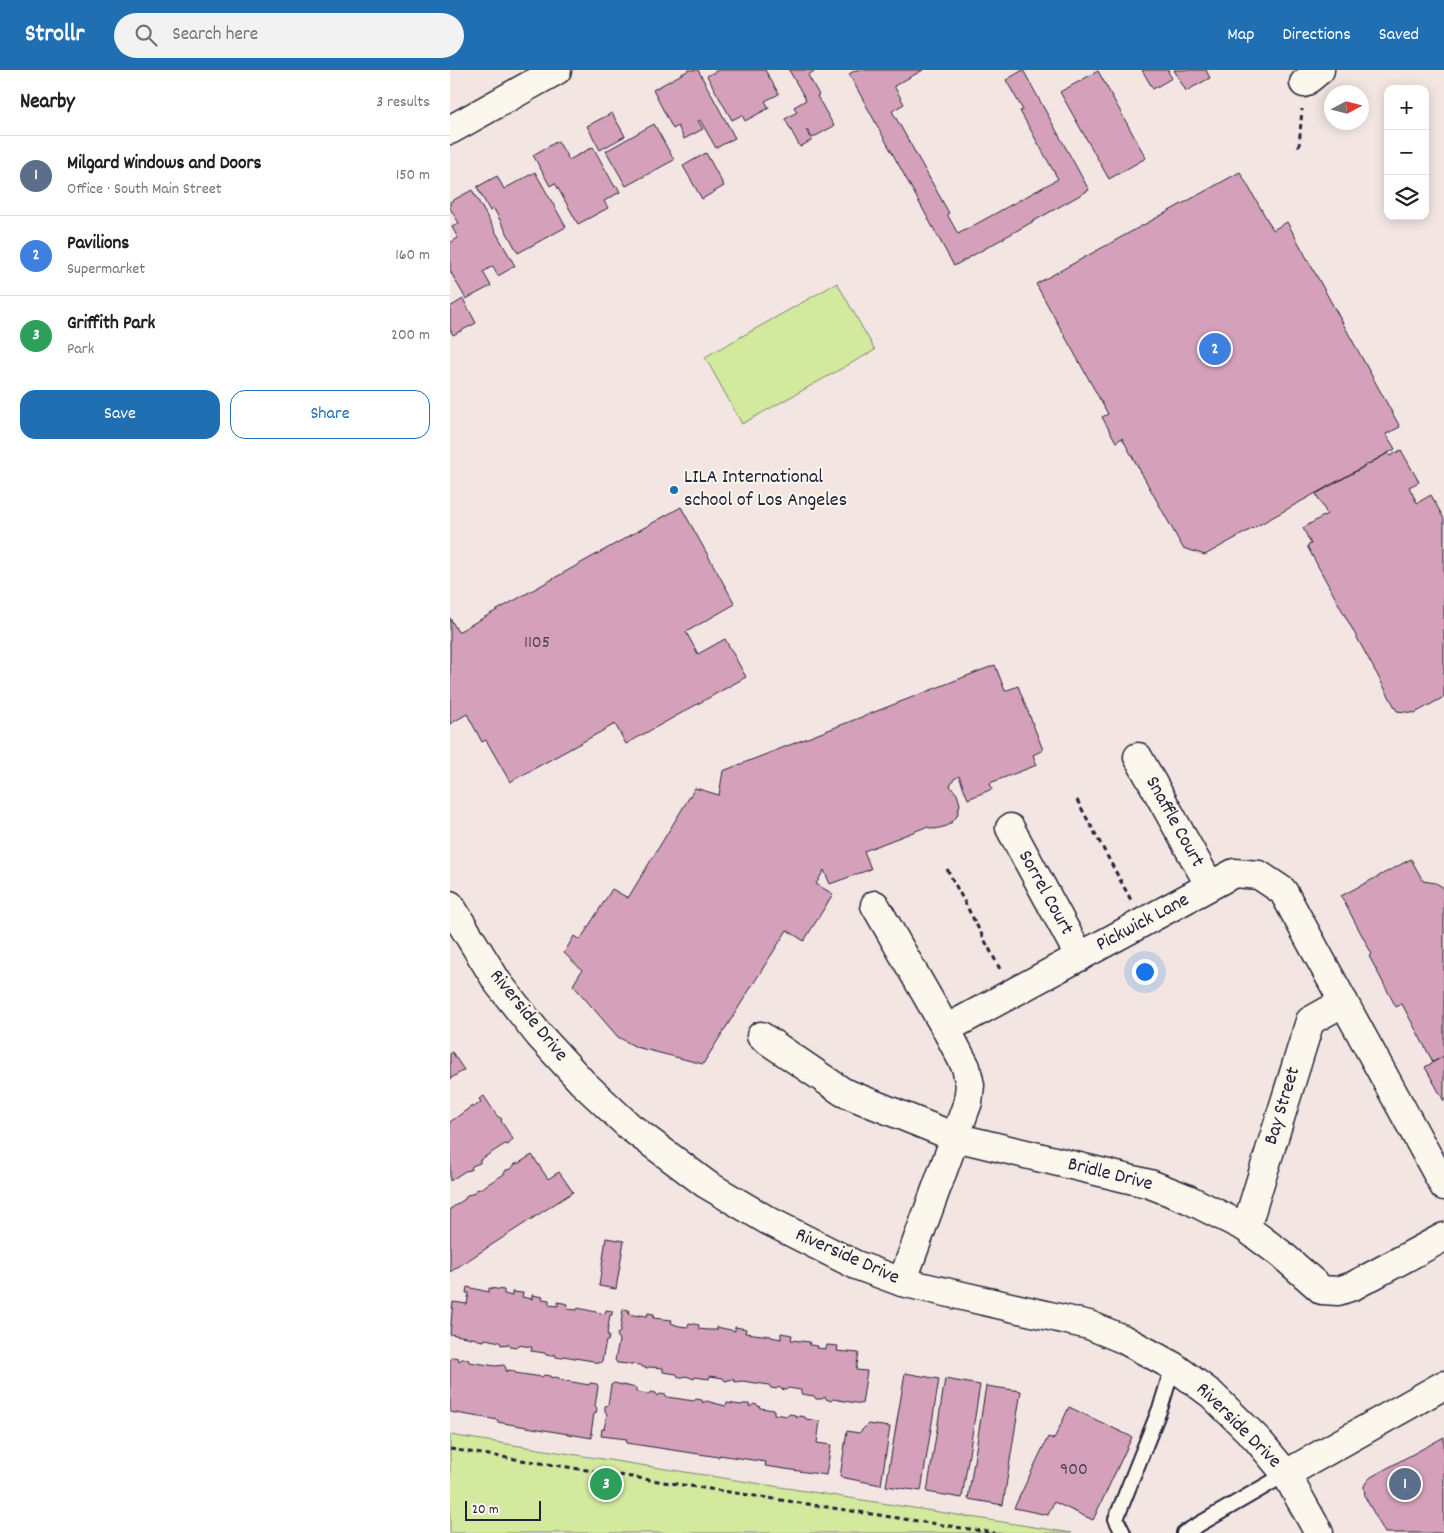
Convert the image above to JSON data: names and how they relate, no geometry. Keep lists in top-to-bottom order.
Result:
{
  "streets": {
    "street": [
      "Snaffle Court",
      "Sorrel Court",
      "Pickwick Lane",
      "Riverside Drive",
      "Bay Street",
      "Bridle Drive"
    ]
  },
  "crossings": [
    ["Snaffle Court", "Pickwick Lane"],
    ["Sorrel Court", "Pickwick Lane"],
    ["Pickwick Lane", "Bay Street"],
    ["Bay Street", "Bridle Drive"]
  ],
  "places": ["LILA International school of Los Angeles"],
  "house_numbers": ["1105", "900"],
  "scale_bar": "20 m",
  "north": "right",
  "page": {
    "header": "Strollr",
    "search": "Search here",
    "nav": ["Map", "Directions", "Saved"],
    "heading": ["Nearby", "3 results"],
    "map_buttons": ["+", "−"],
    "list": [
      {
        "mark": "1",
        "name": "Milgard Windows and Doors",
        "note": "Office · South Main Street",
        "value": "150 m"
      },
      {
        "mark": "2",
        "name": "Pavilions",
        "note": "Supermarket",
        "value": "160 m"
      },
      {
        "mark": "3",
        "name": "Griffith Park",
        "note": "Park",
        "value": "200 m"
      }
    ],
    "pins": ["2", "1", "3"],
    "buttons": ["Save", "Share"],
    "scale": "20 m"
  }
}
